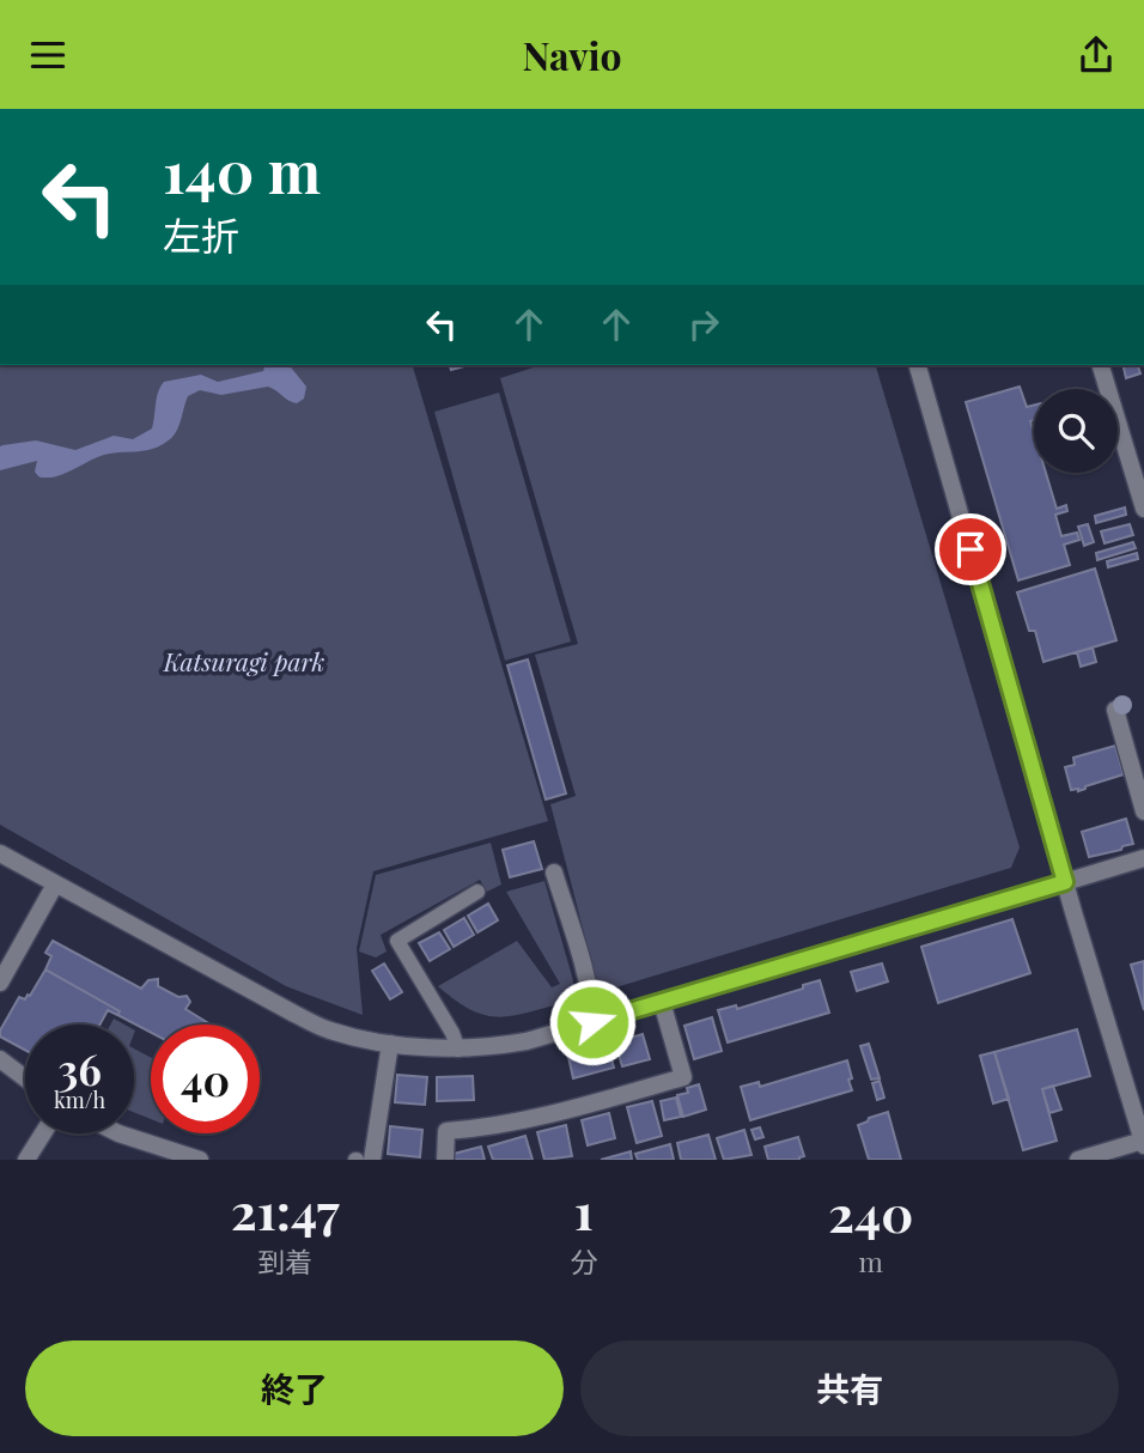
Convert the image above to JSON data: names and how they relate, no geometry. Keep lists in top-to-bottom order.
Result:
{
  "parks": ["Katsuragi park"],
  "page": {
    "header": "Navio",
    "turn": ["140 m", "左折"],
    "speed": "36 km/h",
    "limit": "40",
    "eta": [
      "21:47",
      "到着",
      "1",
      "分",
      "240",
      "m"
    ],
    "buttons": ["終了", "共有"]
  }
}
